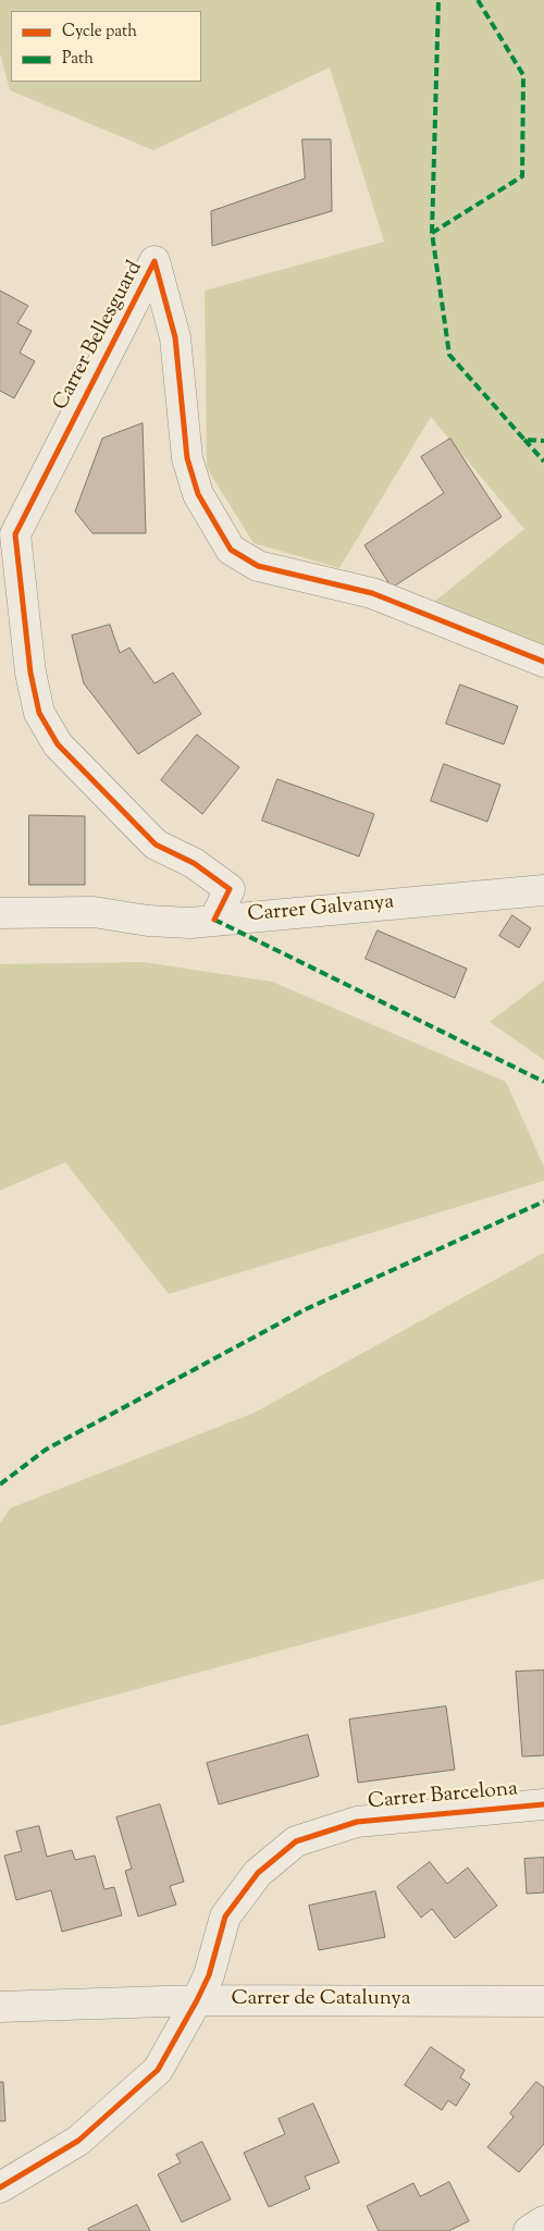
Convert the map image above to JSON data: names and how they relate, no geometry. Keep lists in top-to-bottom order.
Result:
{
  "streets": {
    "street": [
      "Carrer Bellesguard",
      "Carrer Galvanya",
      "Carrer Barcelona",
      "Carrer de Catalunya"
    ]
  },
  "crossings": [
    ["Carrer Bellesguard", "Carrer Galvanya"],
    ["Carrer Barcelona", "Carrer de Catalunya"]
  ],
  "legend": ["Cycle path", "Path"]
}
